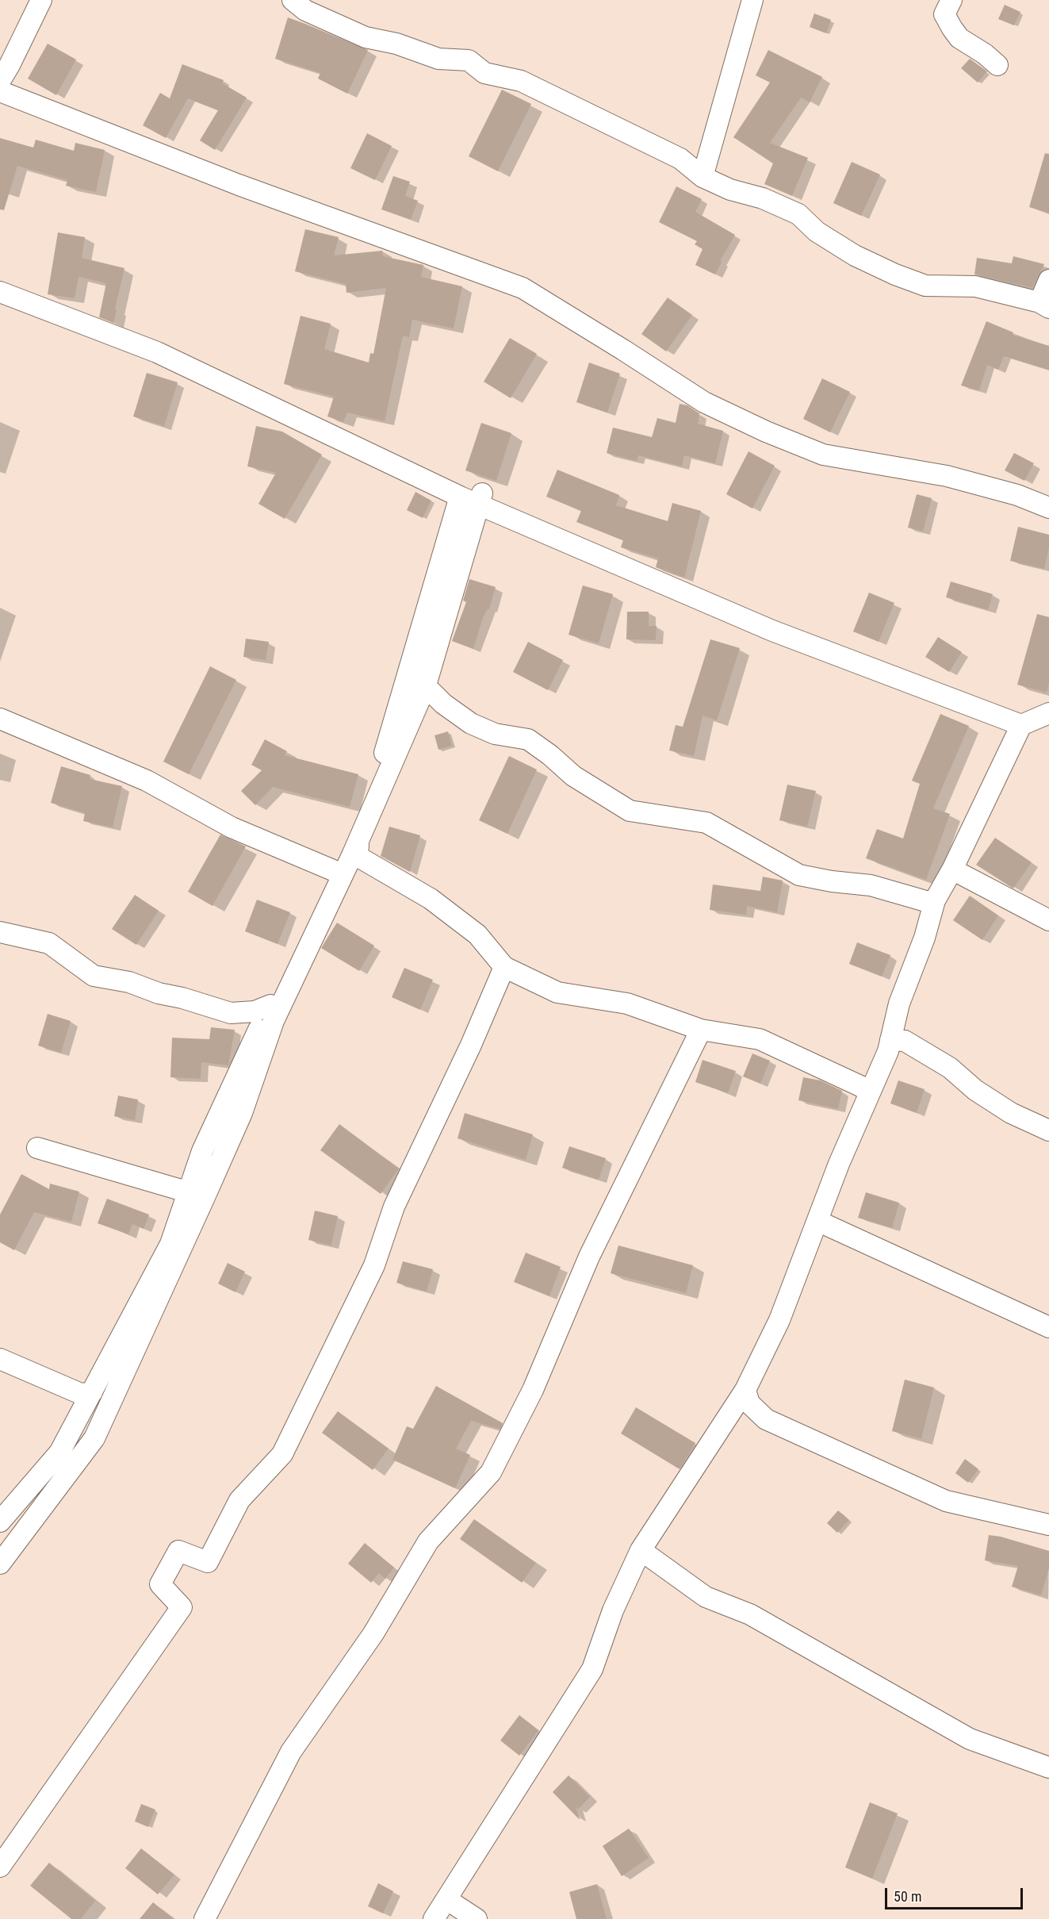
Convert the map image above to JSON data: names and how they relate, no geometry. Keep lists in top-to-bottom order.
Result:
{
  "scale_bar": "50 m"
}
